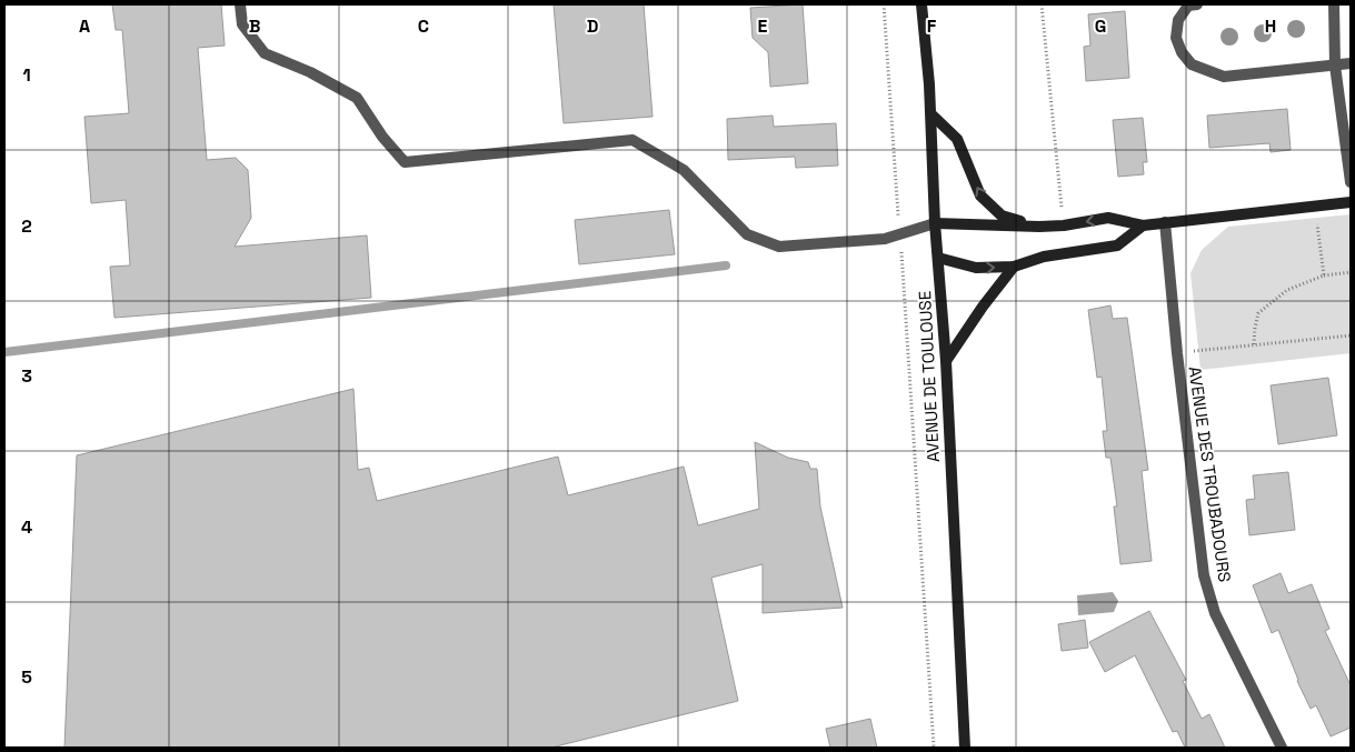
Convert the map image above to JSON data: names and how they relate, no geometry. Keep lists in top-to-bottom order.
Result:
{
  "streets": {
    "street": ["AVENUE DE TOULOUSE", "AVENUE DES TROUBADOURS"]
  },
  "grid": {
    "columns": [
      "A",
      "B",
      "C",
      "D",
      "E",
      "F",
      "G",
      "H"
    ],
    "rows": [
      "1",
      "2",
      "3",
      "4",
      "5"
    ]
  }
}
